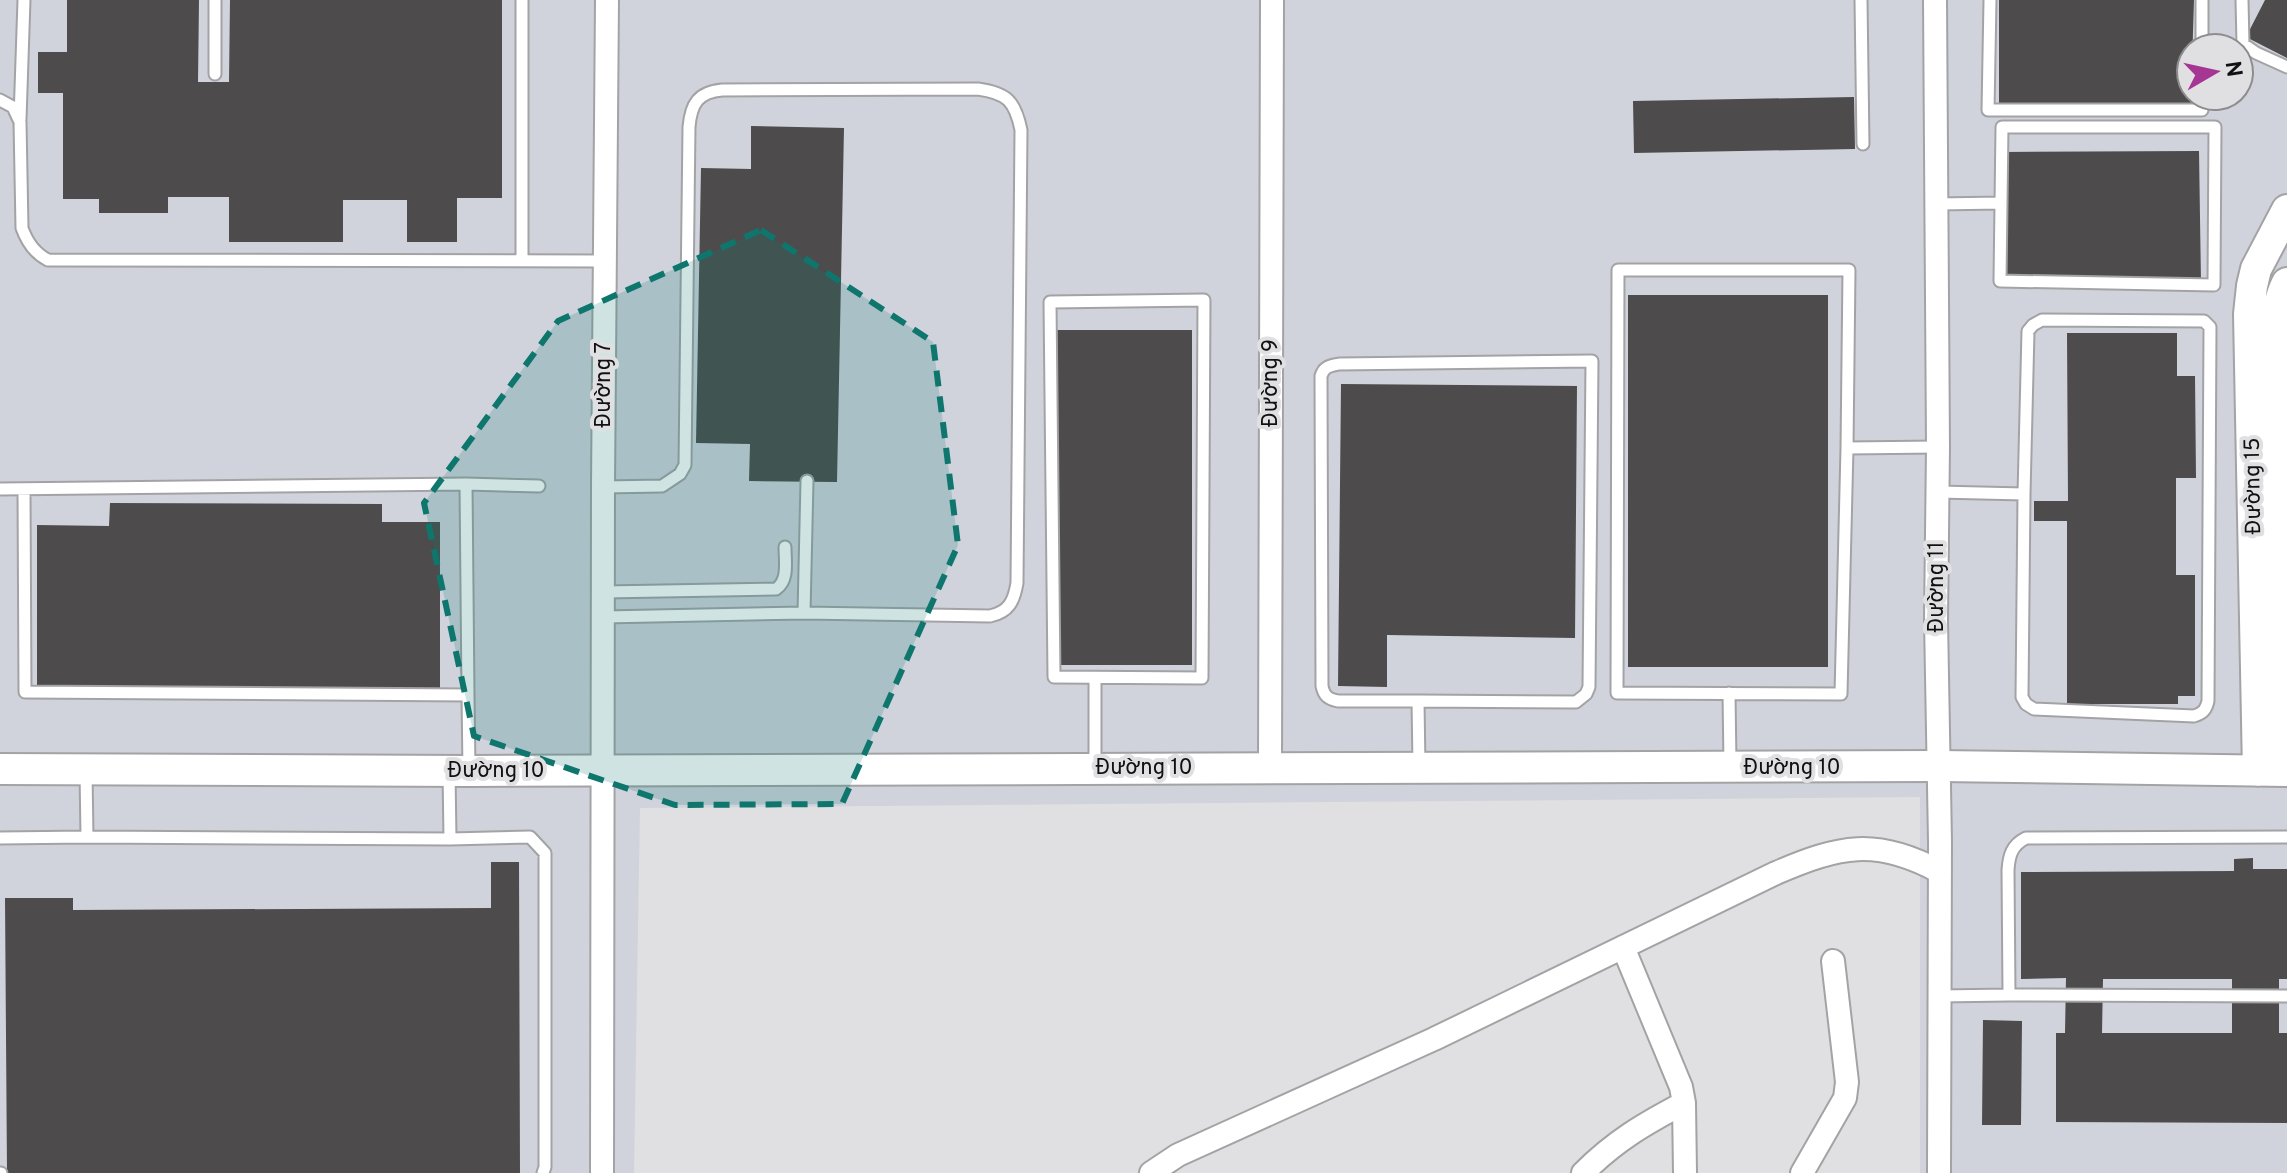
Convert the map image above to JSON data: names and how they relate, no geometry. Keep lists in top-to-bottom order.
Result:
{
  "streets": {
    "street": [
      "Đường 9",
      "Đường 7",
      "Đường 15",
      "Đường 11",
      "Đường 10"
    ]
  },
  "crossings": [
    ["Đường 9", "Đường 10"],
    ["Đường 7", "Đường 10"],
    ["Đường 15", "Đường 10"],
    ["Đường 11", "Đường 10"]
  ],
  "north": "right"
}
